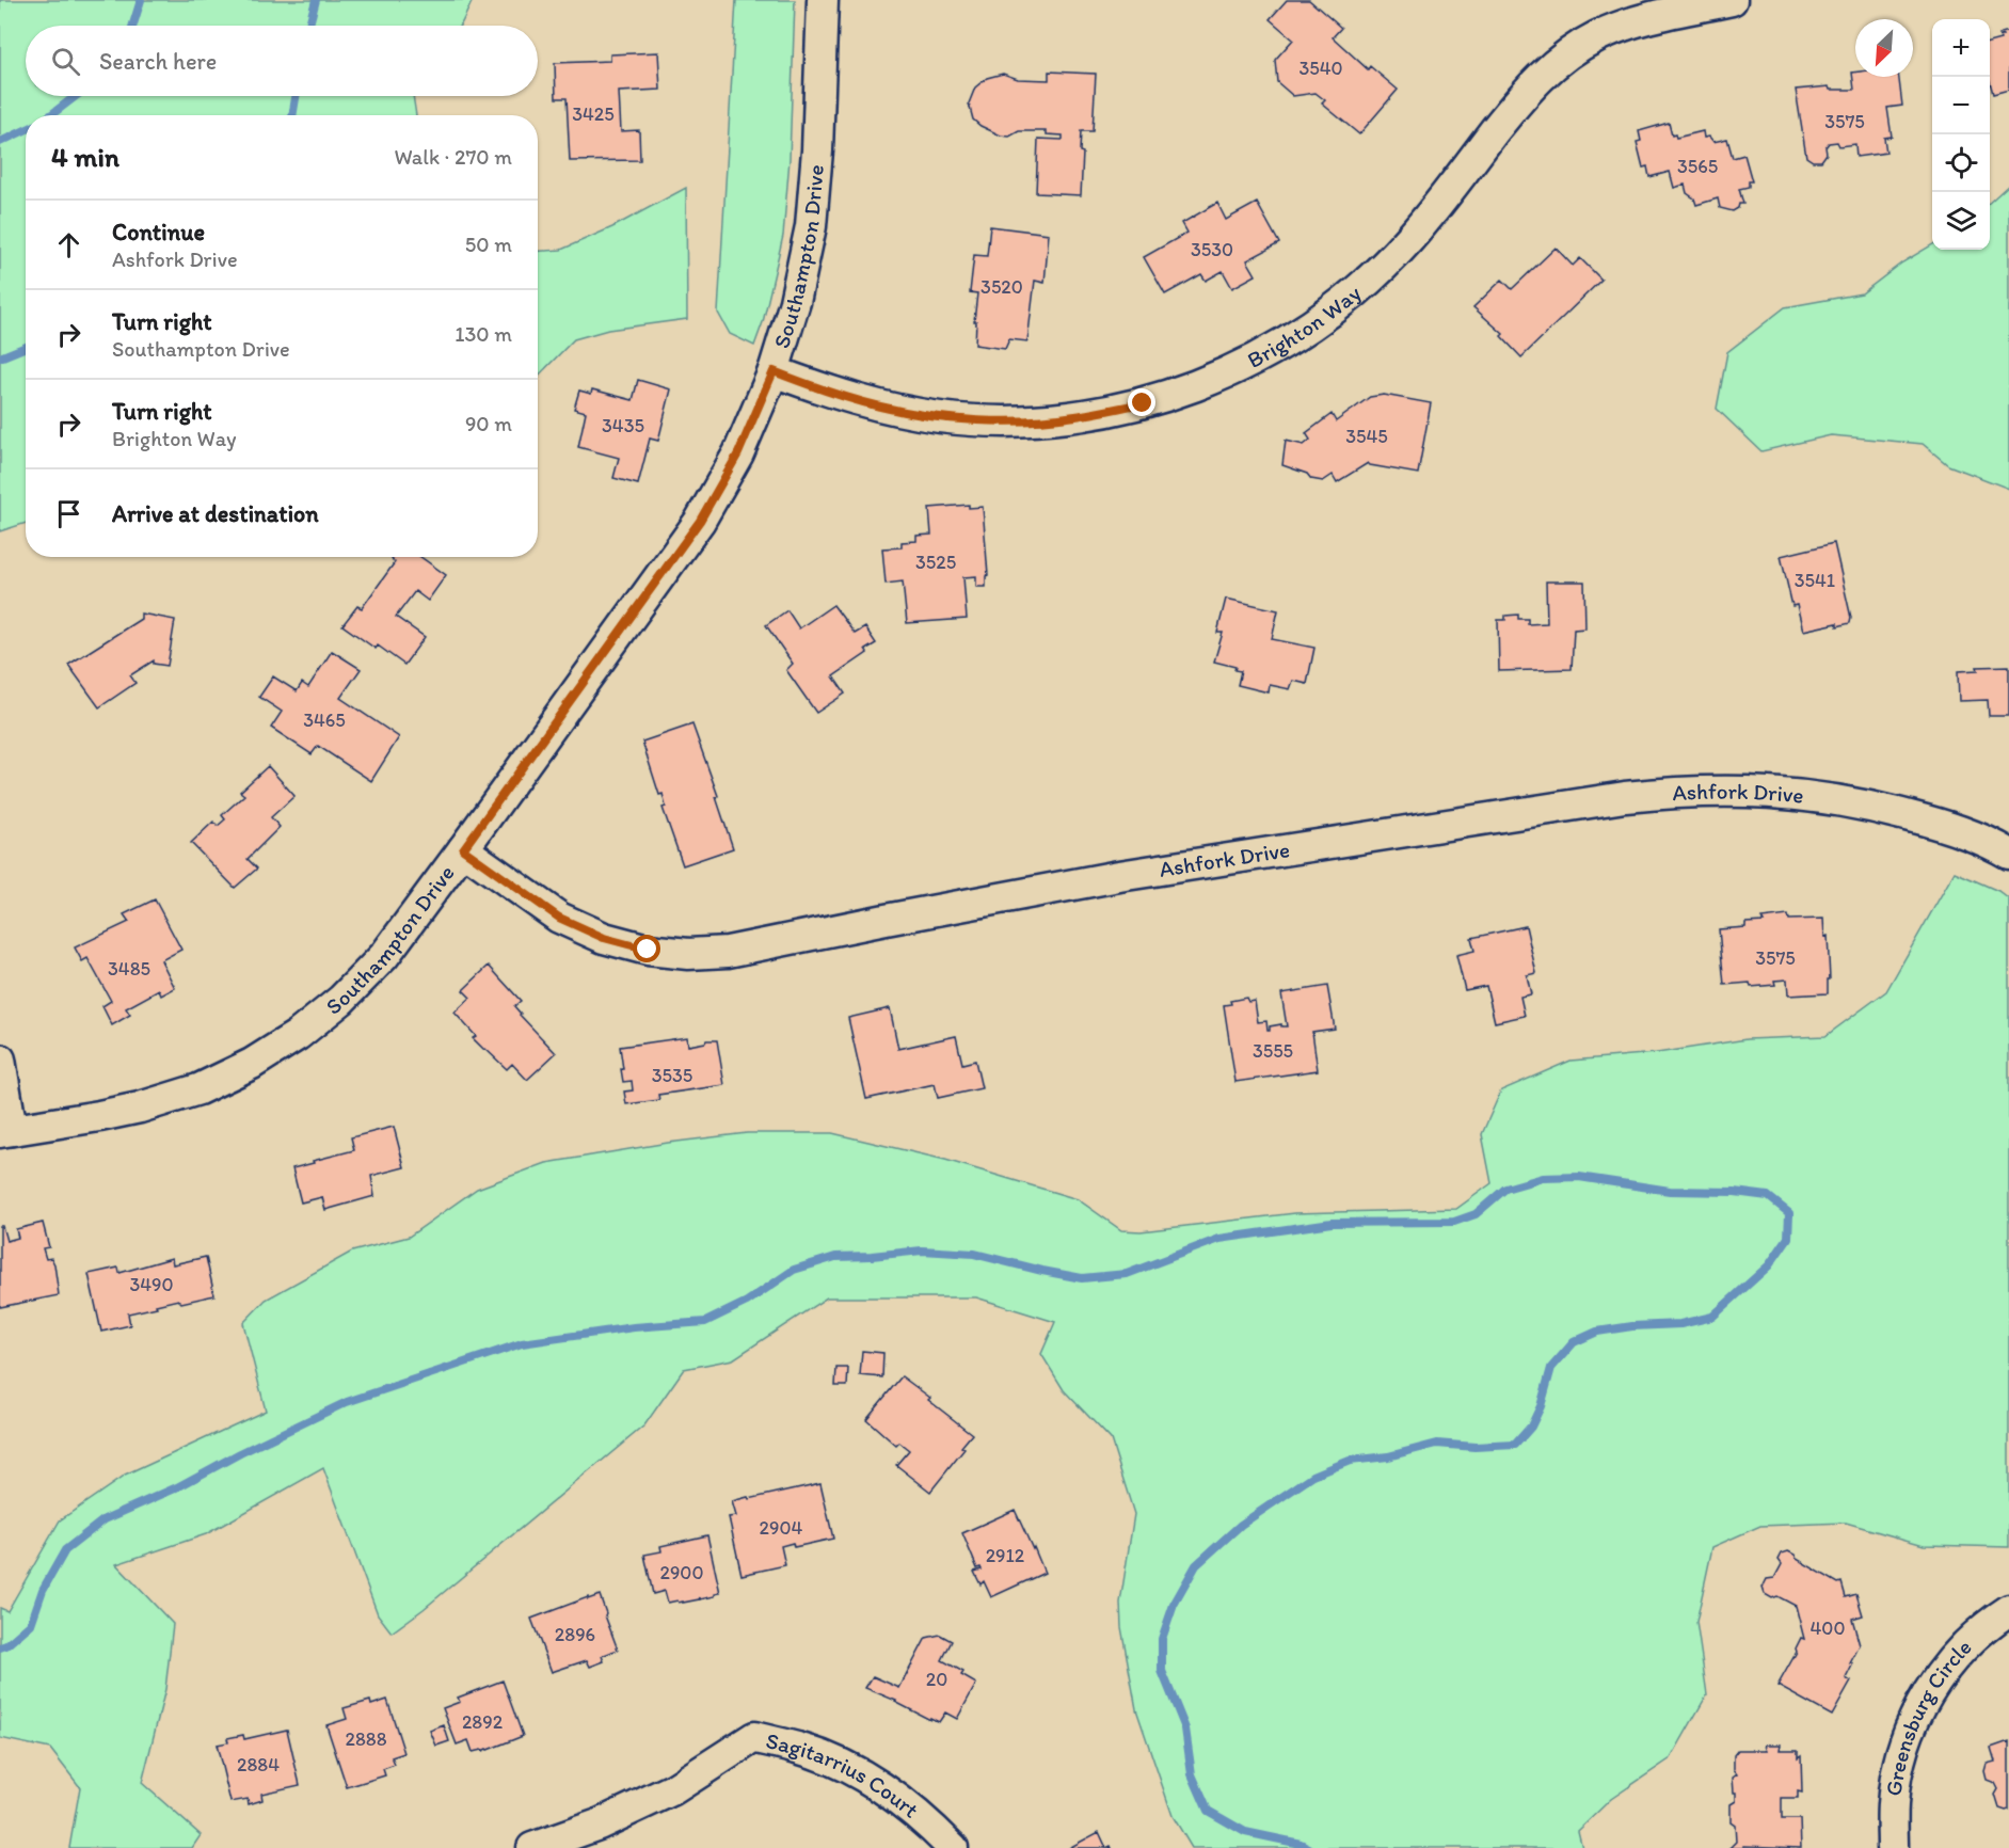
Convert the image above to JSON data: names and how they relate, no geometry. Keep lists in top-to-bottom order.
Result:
{
  "streets": {
    "street": [
      "Southampton Drive",
      "Brighton Way",
      "Ashfork Drive",
      "Greensburg Circle",
      "Sagitarrius Court"
    ]
  },
  "crossings": [
    ["Southampton Drive", "Brighton Way"],
    ["Southampton Drive", "Ashfork Drive"]
  ],
  "house_numbers": [
    "3540",
    "3425",
    "3575",
    "3565",
    "3530",
    "3520",
    "3435",
    "3545",
    "3525",
    "3541",
    "3465",
    "3575",
    "3485",
    "3555",
    "3535",
    "3490",
    "2904",
    "2912",
    "2900",
    "400",
    "2896",
    "20",
    "2892",
    "2888",
    "2884"
  ],
  "north": "bottom left",
  "page": {
    "map_buttons": ["+", "−"],
    "search": "Search here",
    "heading": ["4 min", "Walk · 270 m"],
    "list": [
      ["Continue", "Ashfork Drive", "50 m"],
      ["Turn right", "Southampton Drive", "130 m"],
      ["Turn right", "Brighton Way", "90 m"],
      "Arrive at destination"
    ]
  }
}
